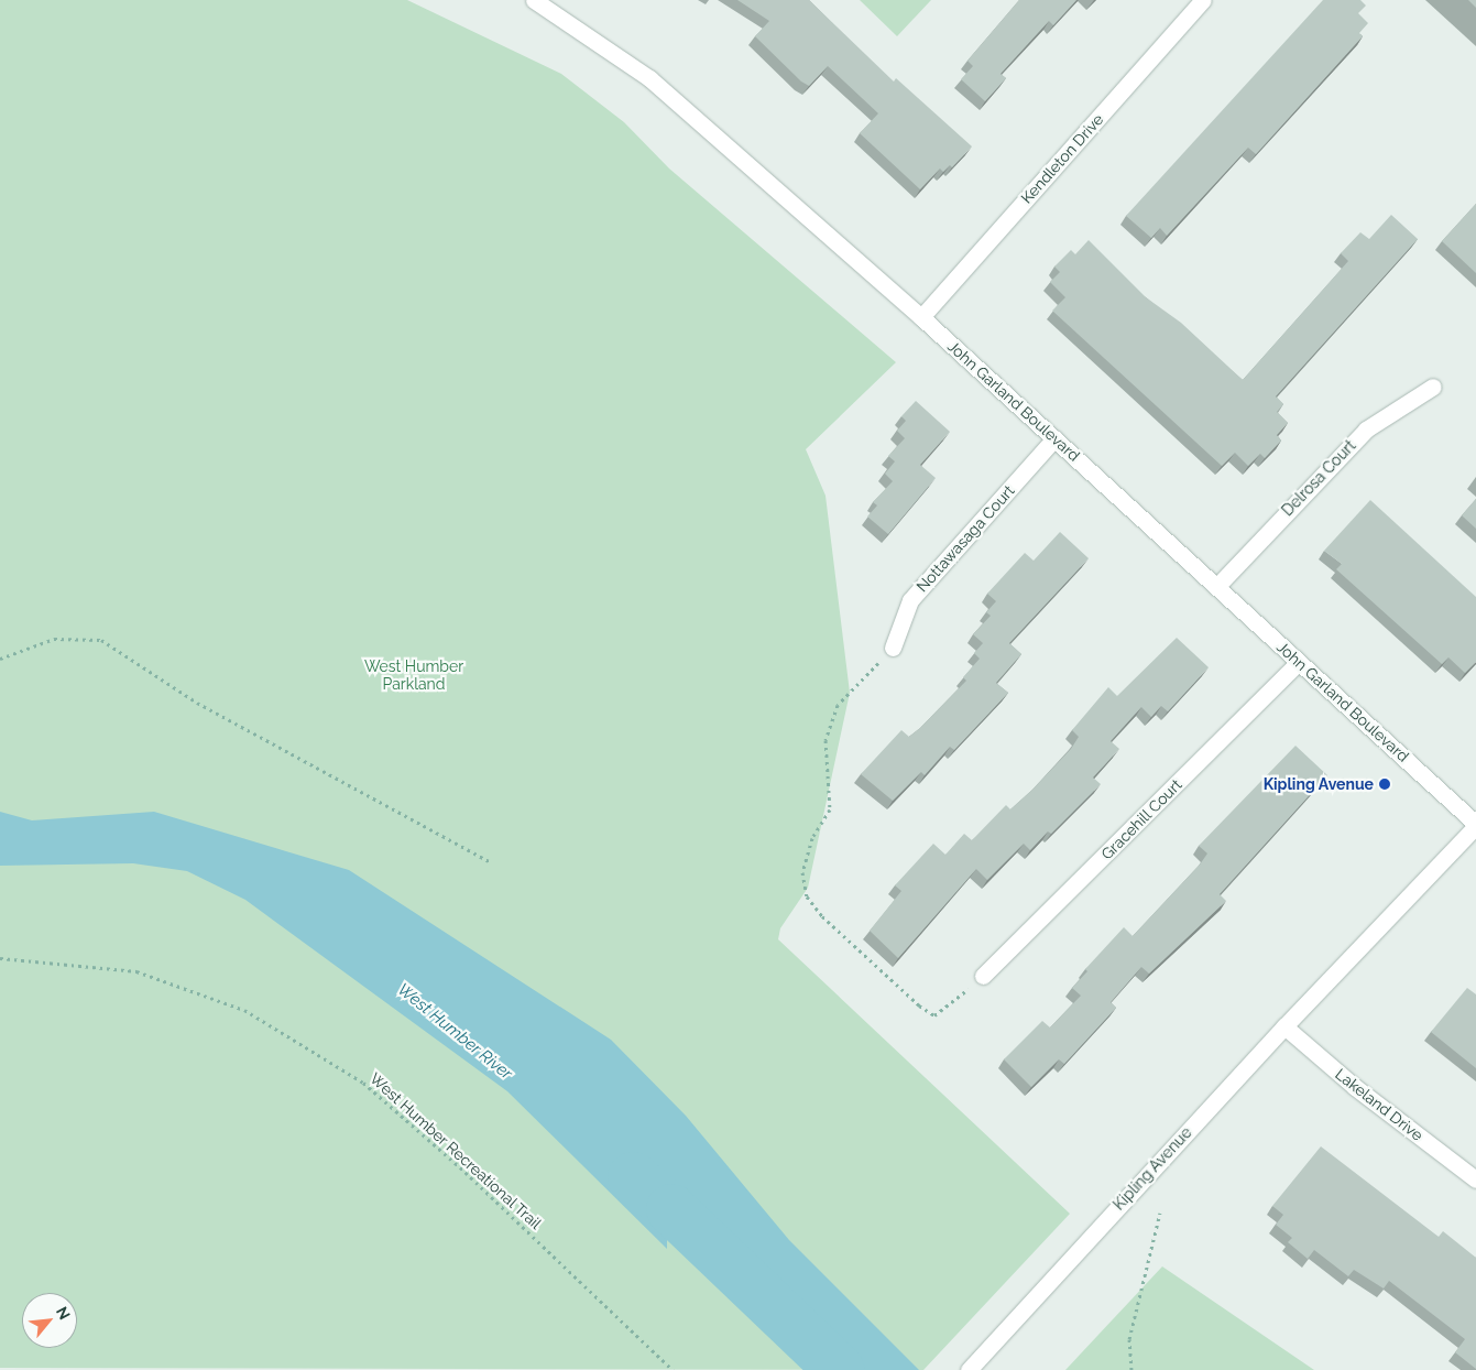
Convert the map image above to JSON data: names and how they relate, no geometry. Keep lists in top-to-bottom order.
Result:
{
  "streets": {
    "street": [
      "Kendleton Drive",
      "John Garland Boulevard",
      "Delrosa Court",
      "Nottawasaga Court",
      "Gracehill Court",
      "Lakeland Drive",
      "Kipling Avenue"
    ],
    "path": ["West Humber Recreational Trail"]
  },
  "crossings": [
    ["Kendleton Drive", "John Garland Boulevard"],
    ["John Garland Boulevard", "Delrosa Court"],
    ["John Garland Boulevard", "Nottawasaga Court"],
    ["John Garland Boulevard", "Gracehill Court"],
    ["John Garland Boulevard", "Kipling Avenue"],
    ["Lakeland Drive", "Kipling Avenue"]
  ],
  "water": ["West Humber River"],
  "parks": ["West Humber Parkland"],
  "places": ["Kipling Avenue"],
  "north": "top right"
}
